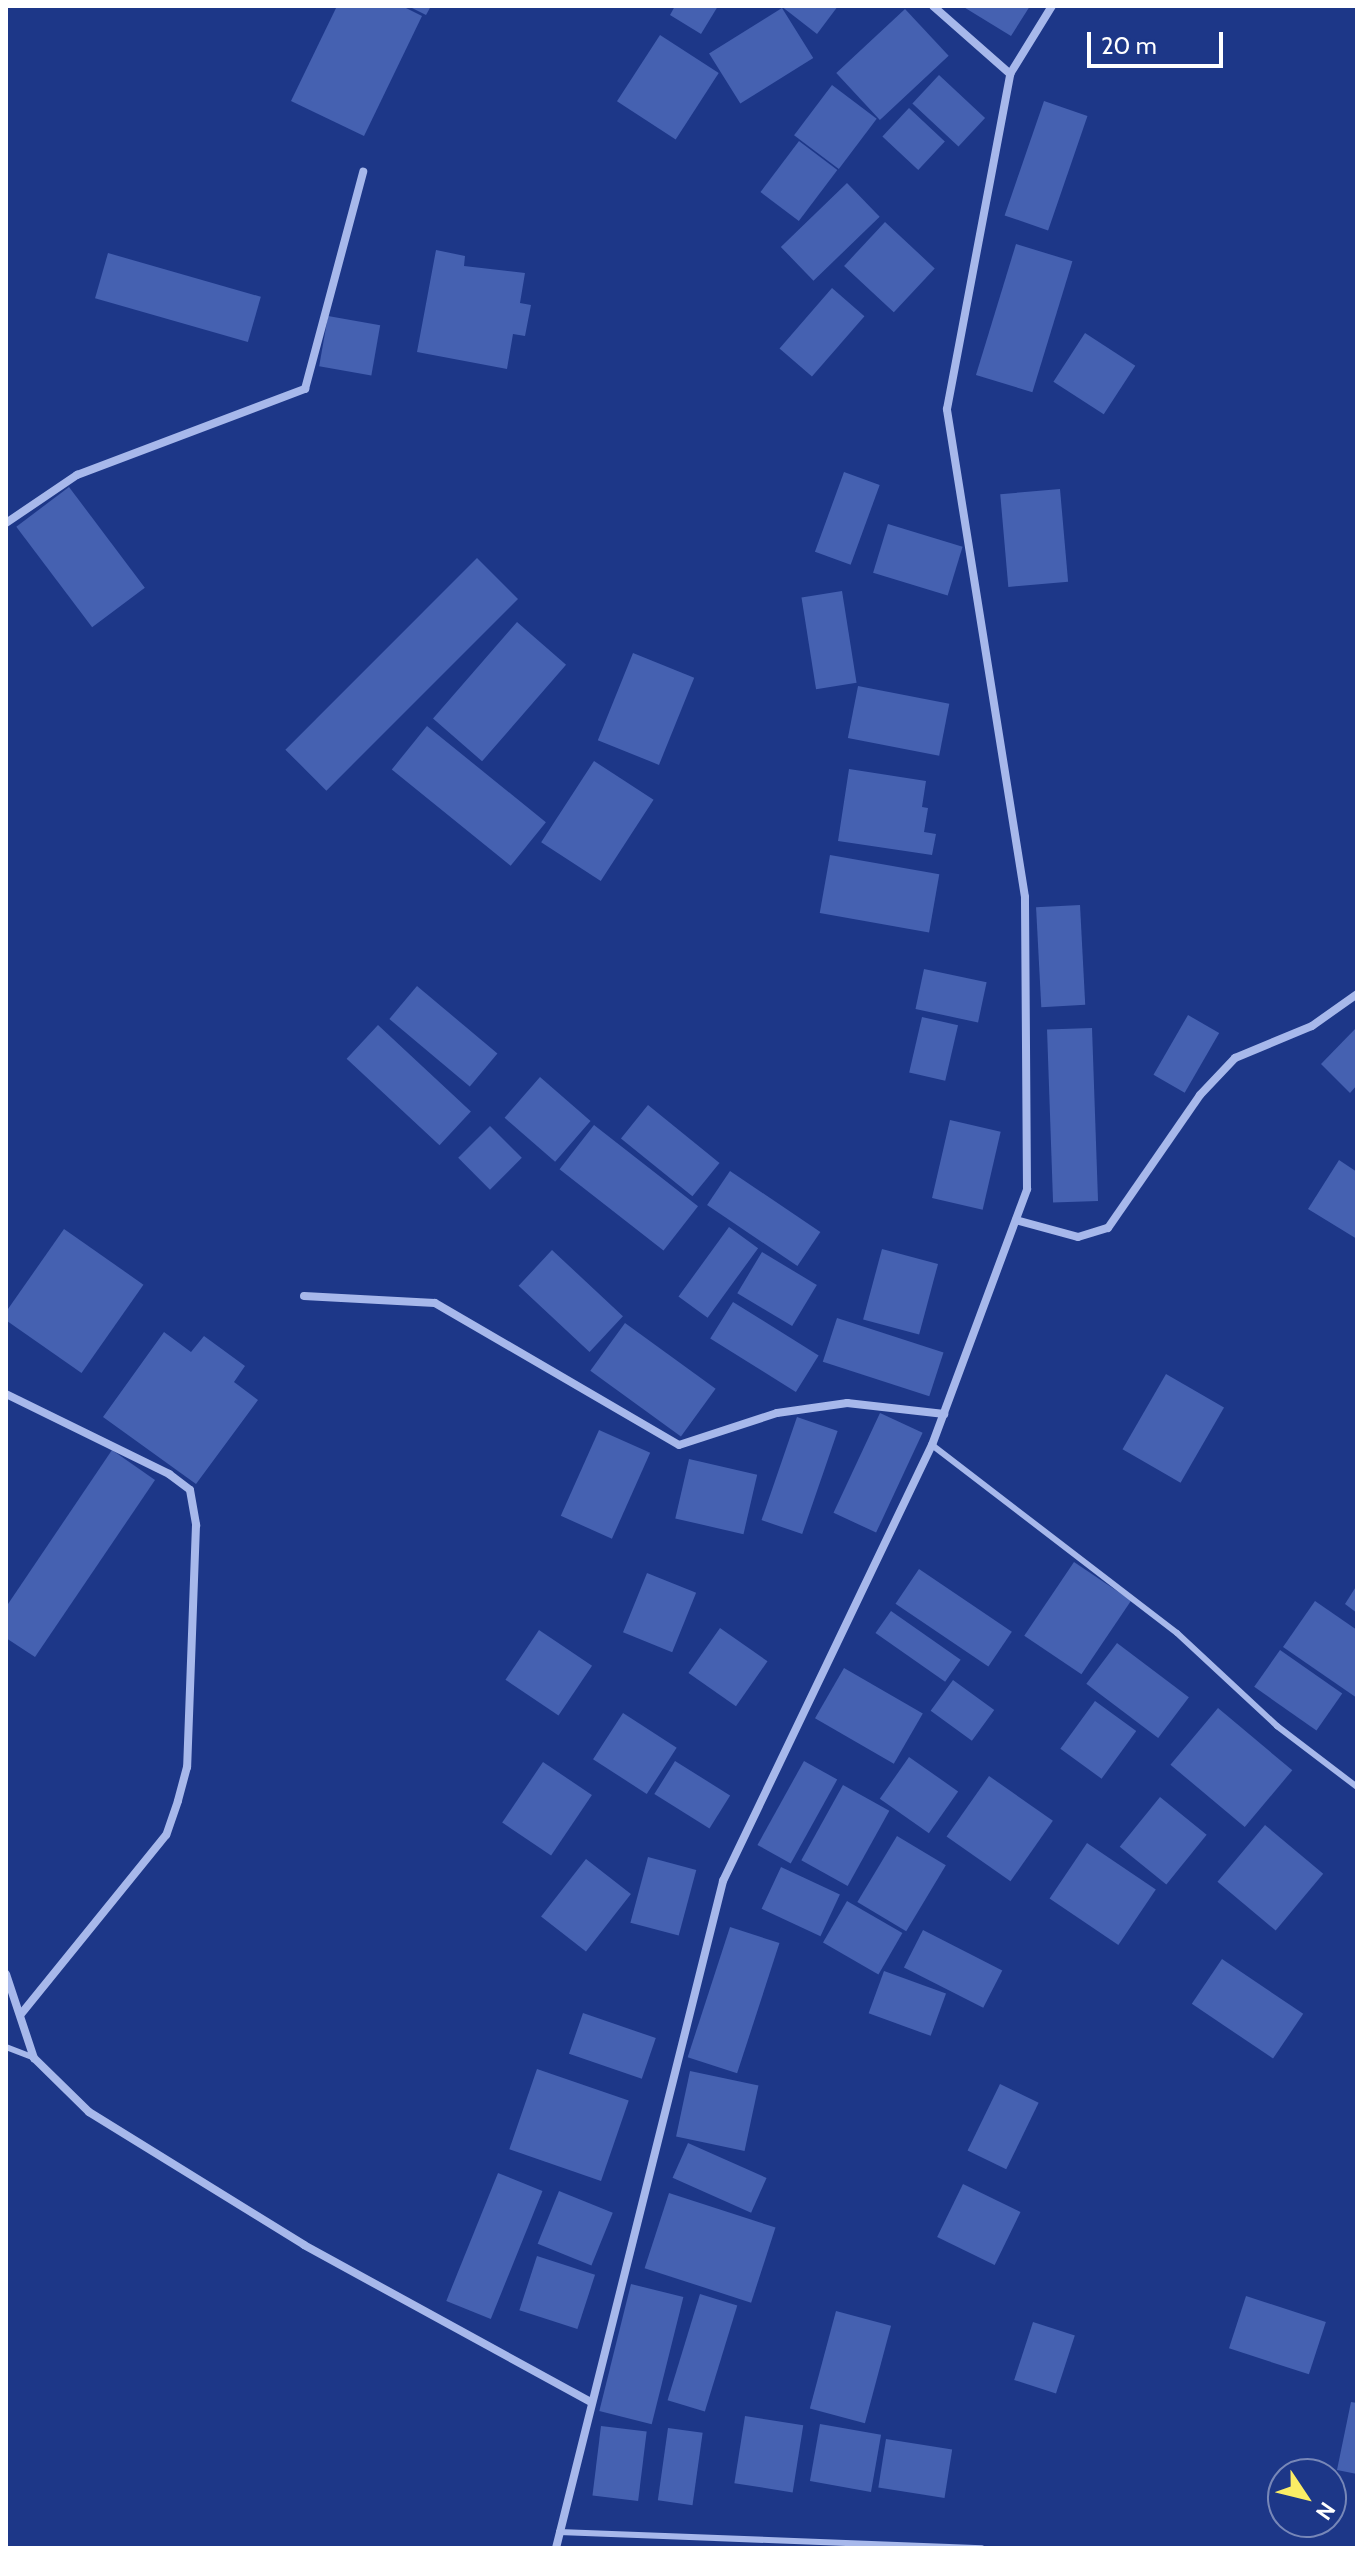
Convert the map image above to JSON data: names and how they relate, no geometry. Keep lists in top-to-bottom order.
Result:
{
  "scale_bar": "20 m",
  "north": "bottom right"
}
